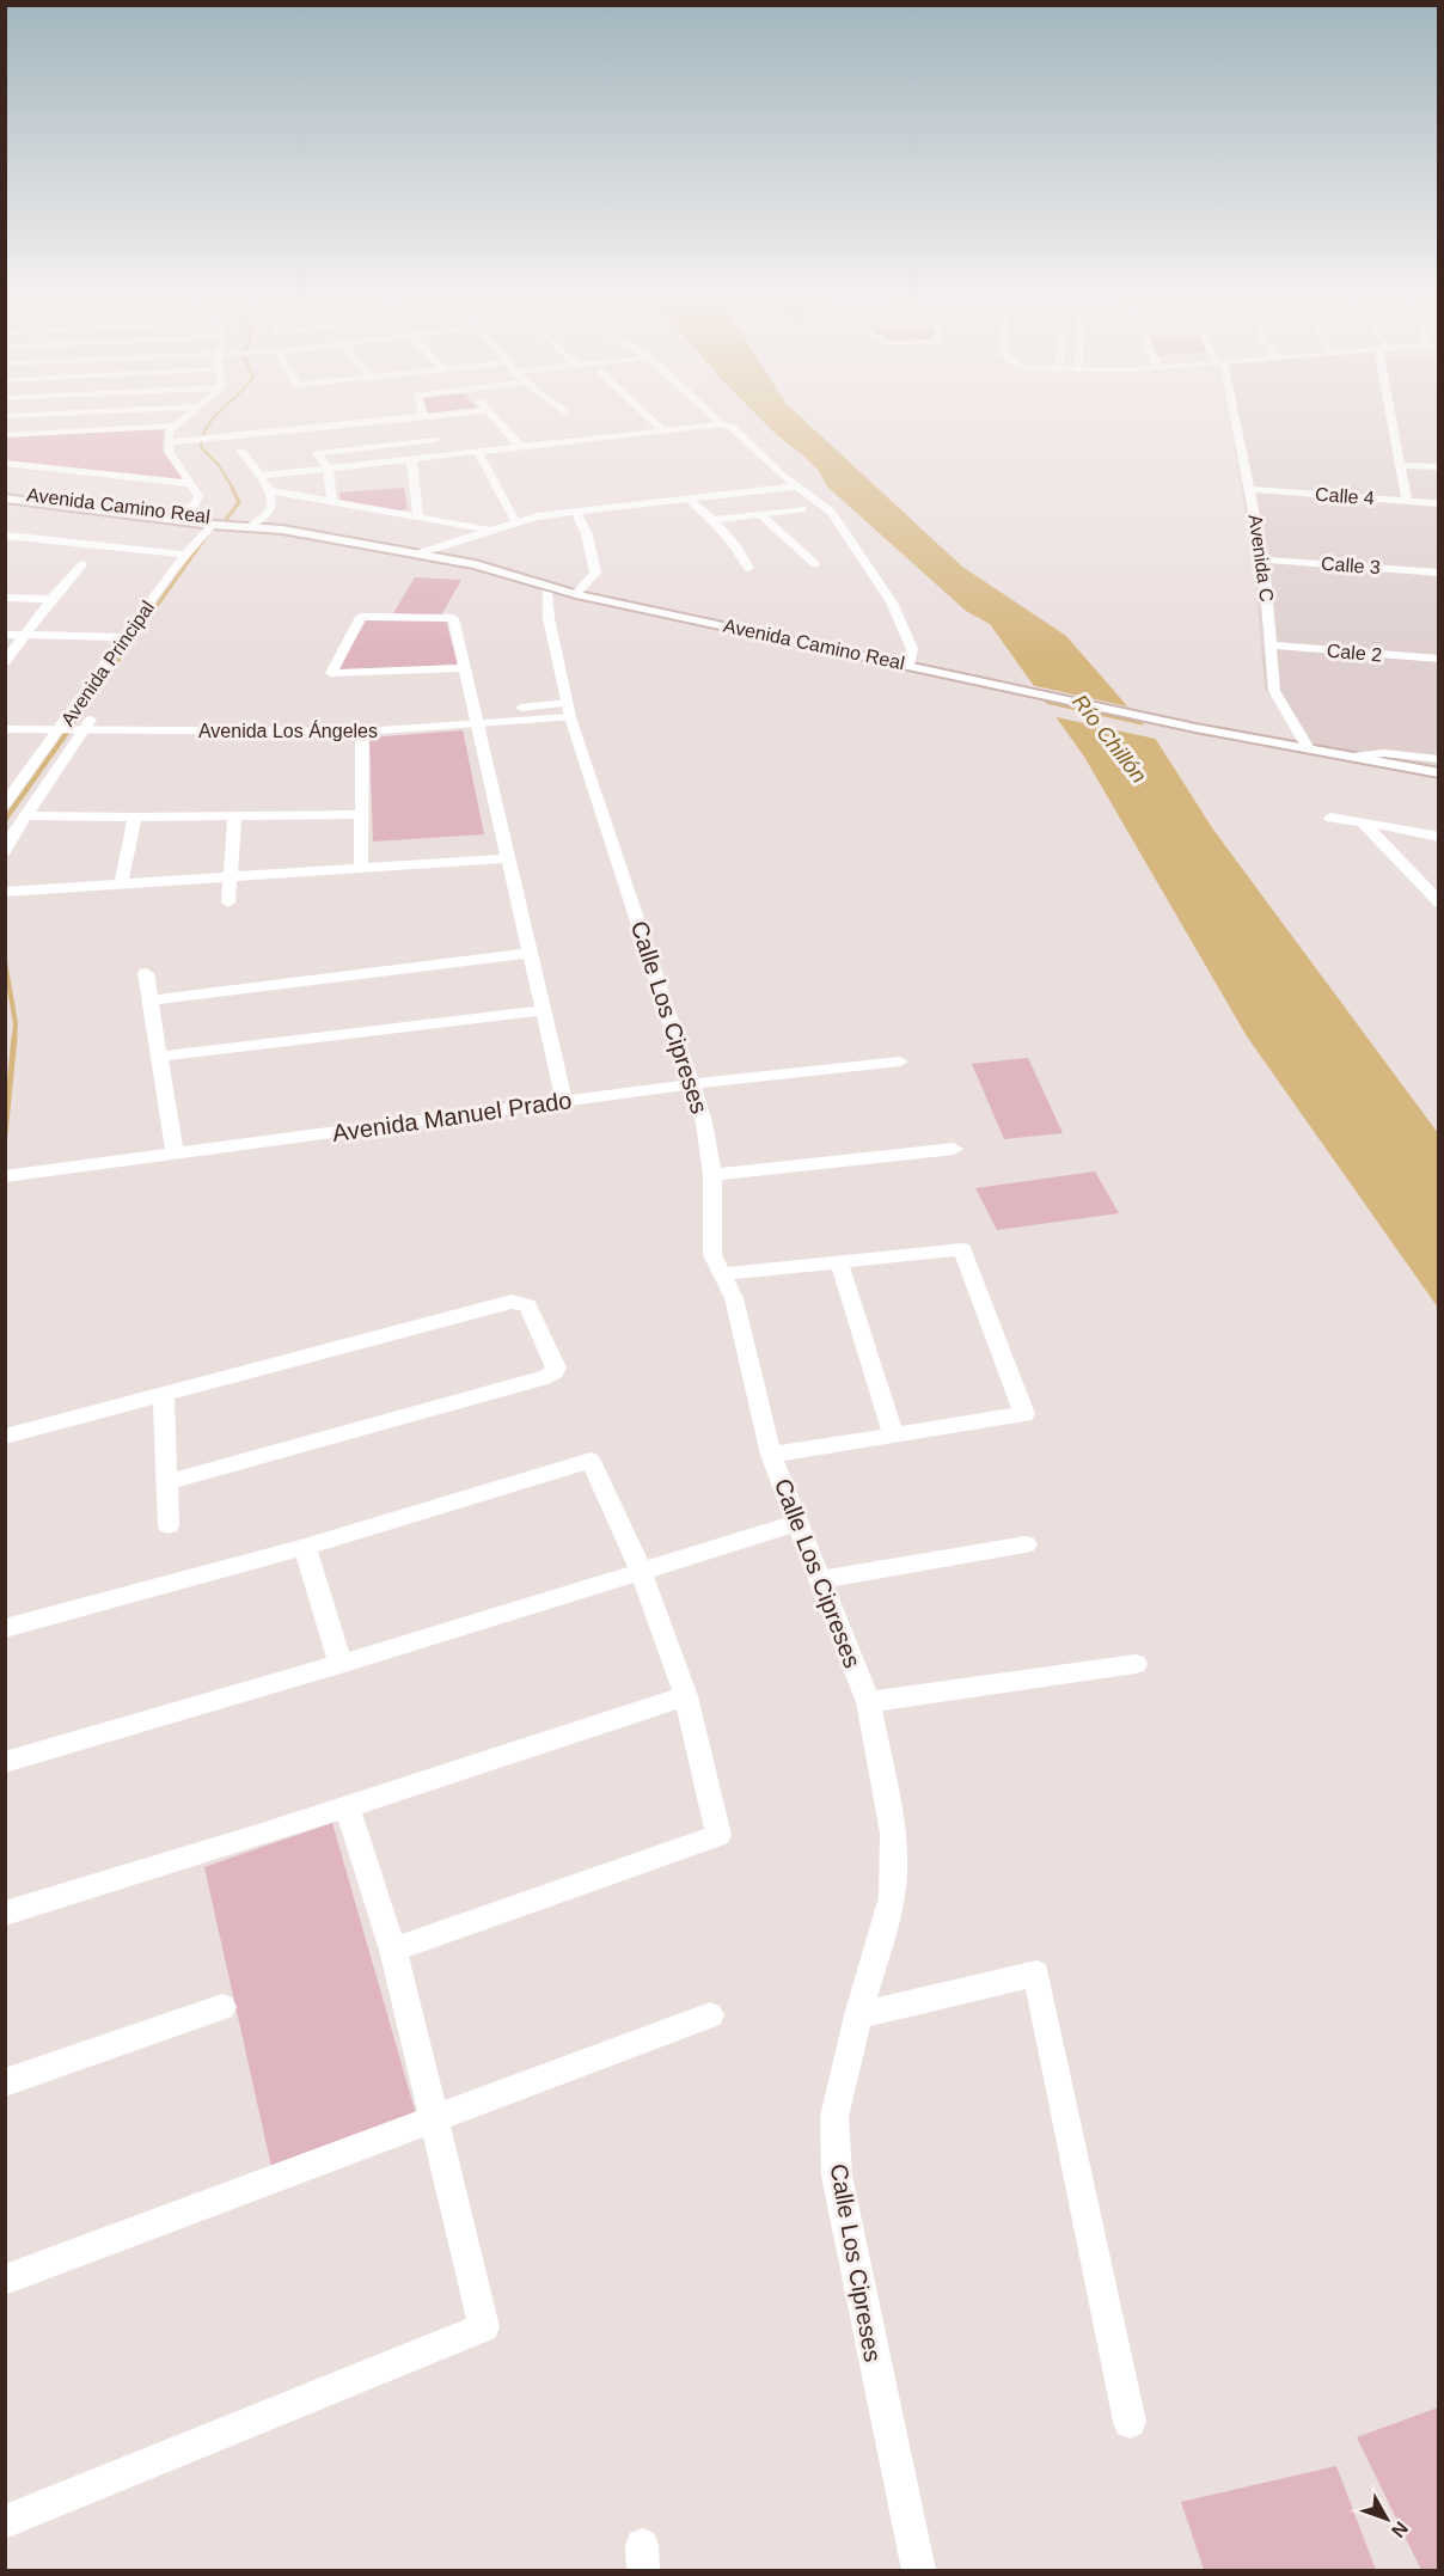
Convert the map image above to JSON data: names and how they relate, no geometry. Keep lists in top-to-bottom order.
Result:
{
  "streets": {
    "street": [
      "Calle 4",
      "Avenida Camino Real",
      "Avenida C",
      "Calle 3",
      "Cale 2",
      "Avenida Principal",
      "Avenida Los Ángeles",
      "Calle Los Cipreses",
      "Avenida Manuel Prado"
    ]
  },
  "crossings": [
    ["Calle 4", "Avenida C"],
    ["Avenida Camino Real", "Avenida Principal"],
    ["Avenida Camino Real", "Calle Los Cipreses"],
    ["Avenida C", "Calle 3"],
    ["Avenida C", "Cale 2"],
    ["Avenida Principal", "Avenida Los Ángeles"],
    ["Avenida Los Ángeles", "Calle Los Cipreses"],
    ["Calle Los Cipreses", "Avenida Manuel Prado"]
  ],
  "water": ["Río Chillón"],
  "north": "bottom right"
}
